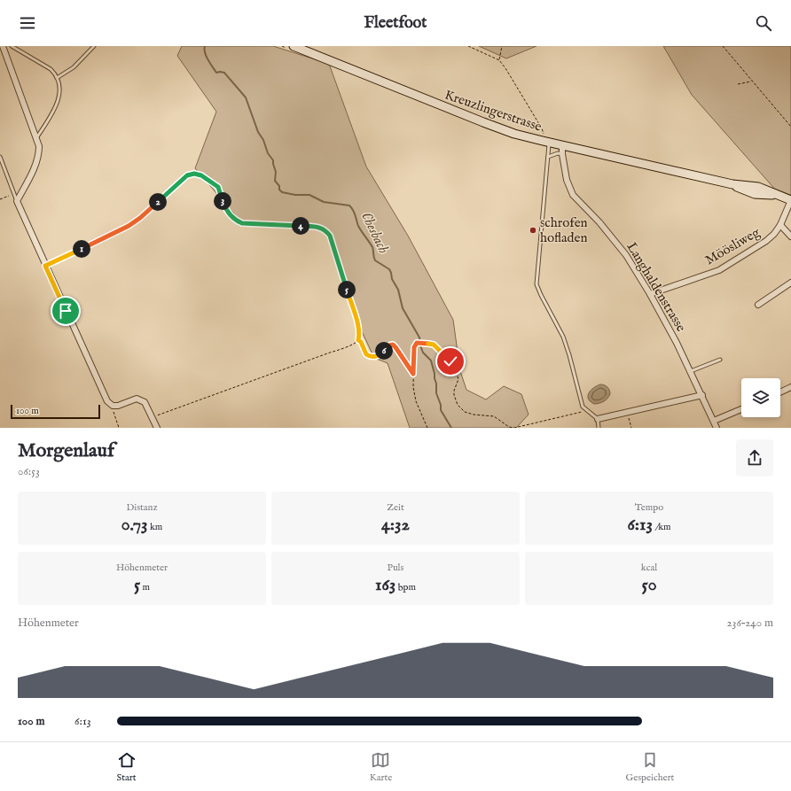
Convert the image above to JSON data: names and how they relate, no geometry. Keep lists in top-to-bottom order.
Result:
{
  "streets": {
    "street": ["Kreuzlingerstrasse", "Möösliweg", "Langhaldenstrasse"]
  },
  "crossings": [
    ["Kreuzlingerstrasse", "Möösliweg"],
    ["Kreuzlingerstrasse", "Langhaldenstrasse"],
    ["Möösliweg", "Langhaldenstrasse"]
  ],
  "water": ["Chesbach"],
  "places": ["schrofen hofladen"],
  "scale_bar": "100 m",
  "page": {
    "header": "Fleetfoot",
    "pins": [
      "3",
      "2",
      "4",
      "1",
      "5",
      "6"
    ],
    "scale": "100 m",
    "heading": ["Morgenlauf", "06:53"],
    "stats": [
      ["Distanz", "0.73 km"],
      ["Zeit", "4:32"],
      ["Tempo", "6:13 /km"],
      ["Höhenmeter", "5 m"],
      ["Puls", "163 bpm"],
      ["kcal", "50"]
    ],
    "chart": ["Höhenmeter", "236–240 m"],
    "list": [
      {
        "name": "100 m",
        "note": "6:13"
      }
    ],
    "tabs": ["Start", "Karte", "Gespeichert"]
  }
}
